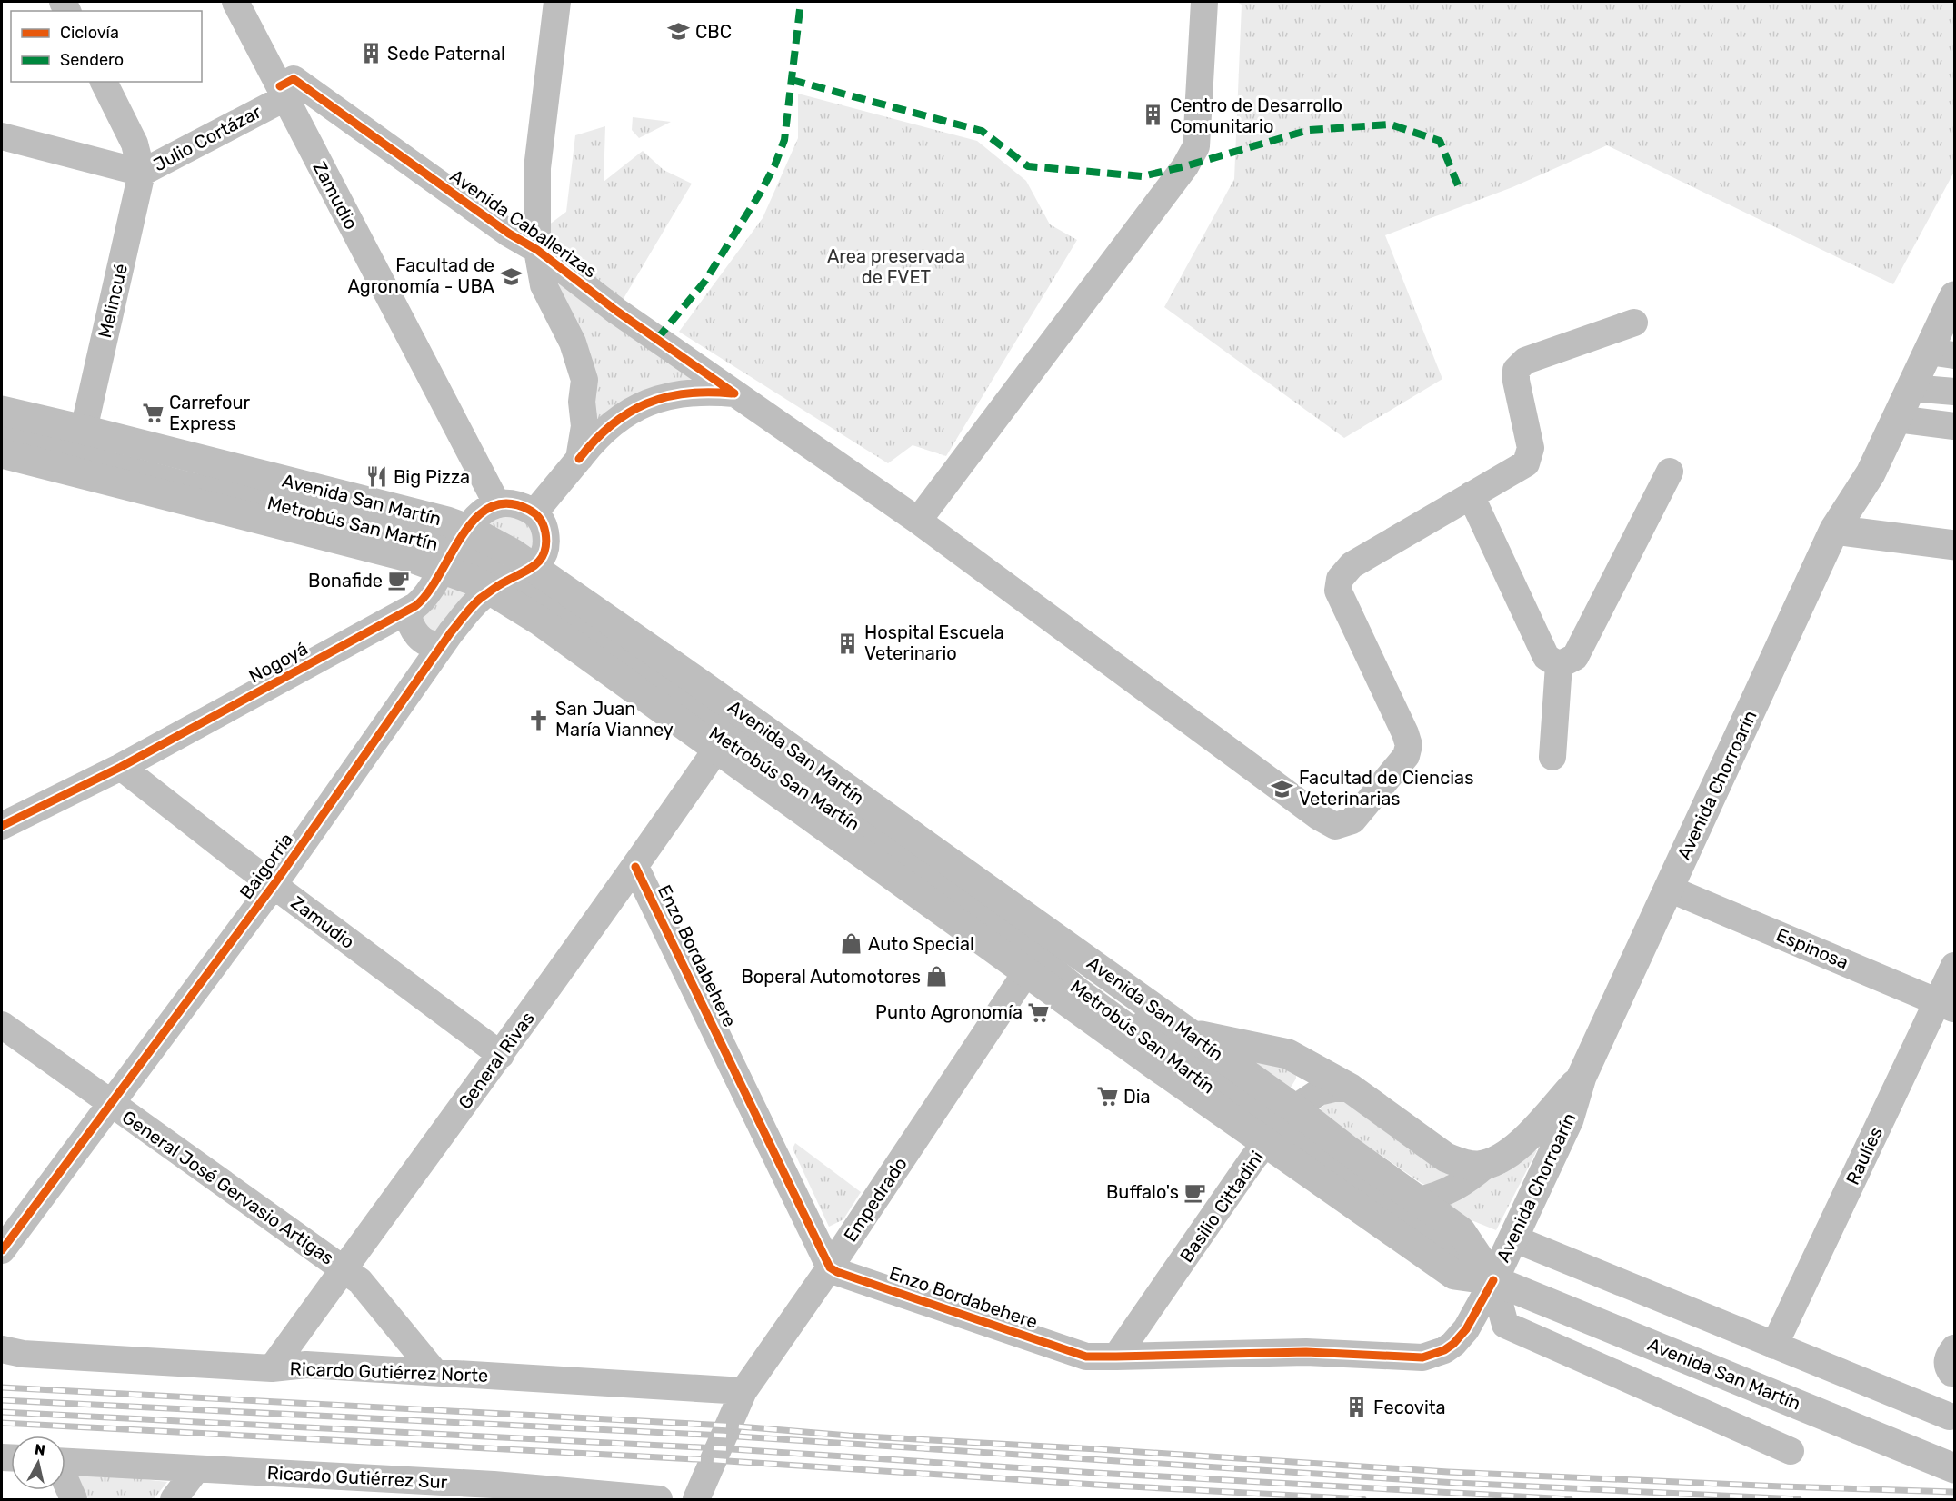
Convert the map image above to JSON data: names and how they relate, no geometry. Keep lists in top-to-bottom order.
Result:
{
  "streets": {
    "main road": ["Avenida San Martín", "Avenida Chorroarín"],
    "street": [
      "Julio Cortázar",
      "Zamudio",
      "Avenida Caballerizas",
      "Melincué",
      "Metrobús San Martín",
      "Nogoyá",
      "Baigorria",
      "Espinosa",
      "Enzo Bordabehere",
      "General Rivas",
      "Raulíes",
      "General José Gervasio Artigas",
      "Empedrado",
      "Basilio Cittadini",
      "Ricardo Gutiérrez Norte",
      "Ricardo Gutiérrez Sur"
    ]
  },
  "crossings": [
    ["Julio Cortázar", "Zamudio"],
    ["Julio Cortázar", "Avenida Caballerizas"],
    ["Julio Cortázar", "Melincué"],
    ["Zamudio", "Avenida Caballerizas"],
    ["Zamudio", "Nogoyá"],
    ["Zamudio", "Baigorria"],
    ["Zamudio", "General Rivas"],
    ["Melincué", "Avenida San Martín"],
    ["Avenida San Martín", "Metrobús San Martín"],
    ["Avenida San Martín", "Nogoyá"],
    ["Avenida San Martín", "Avenida Chorroarín"],
    ["Avenida San Martín", "Baigorria"],
    ["Avenida San Martín", "Enzo Bordabehere"],
    ["Avenida San Martín", "General Rivas"],
    ["Avenida San Martín", "Empedrado"],
    ["Avenida San Martín", "Basilio Cittadini"],
    ["Metrobús San Martín", "Nogoyá"],
    ["Metrobús San Martín", "Baigorria"],
    ["Metrobús San Martín", "Empedrado"],
    ["Avenida Chorroarín", "Espinosa"],
    ["Avenida Chorroarín", "Enzo Bordabehere"],
    ["Baigorria", "General José Gervasio Artigas"],
    ["Espinosa", "Raulíes"],
    ["Enzo Bordabehere", "General Rivas"],
    ["Enzo Bordabehere", "Empedrado"],
    ["Enzo Bordabehere", "Basilio Cittadini"],
    ["General Rivas", "General José Gervasio Artigas"],
    ["General Rivas", "Ricardo Gutiérrez Norte"],
    ["General José Gervasio Artigas", "Ricardo Gutiérrez Norte"],
    ["Empedrado", "Ricardo Gutiérrez Norte"]
  ],
  "parks": ["Area preservada de FVET"],
  "places": {
    "school or university": ["CBC", "Facultad de Agronomía - UBA", "Facultad de Ciencias Veterinarias"],
    "building": [
      "Sede Paternal",
      "Centro de Desarrollo Comunitario",
      "Hospital Escuela Veterinario",
      "Fecovita"
    ],
    "supermarket": ["Carrefour Express", "Punto Agronomía", "Dia"],
    "restaurant": ["Big Pizza"],
    "cafe": ["Bonafide", "Buffalo's"],
    "church": ["San Juan María Vianney"],
    "shop": ["Auto Special", "Boperal Automotores"]
  },
  "legend": ["Ciclovía", "Sendero"],
  "north": "top"
}
